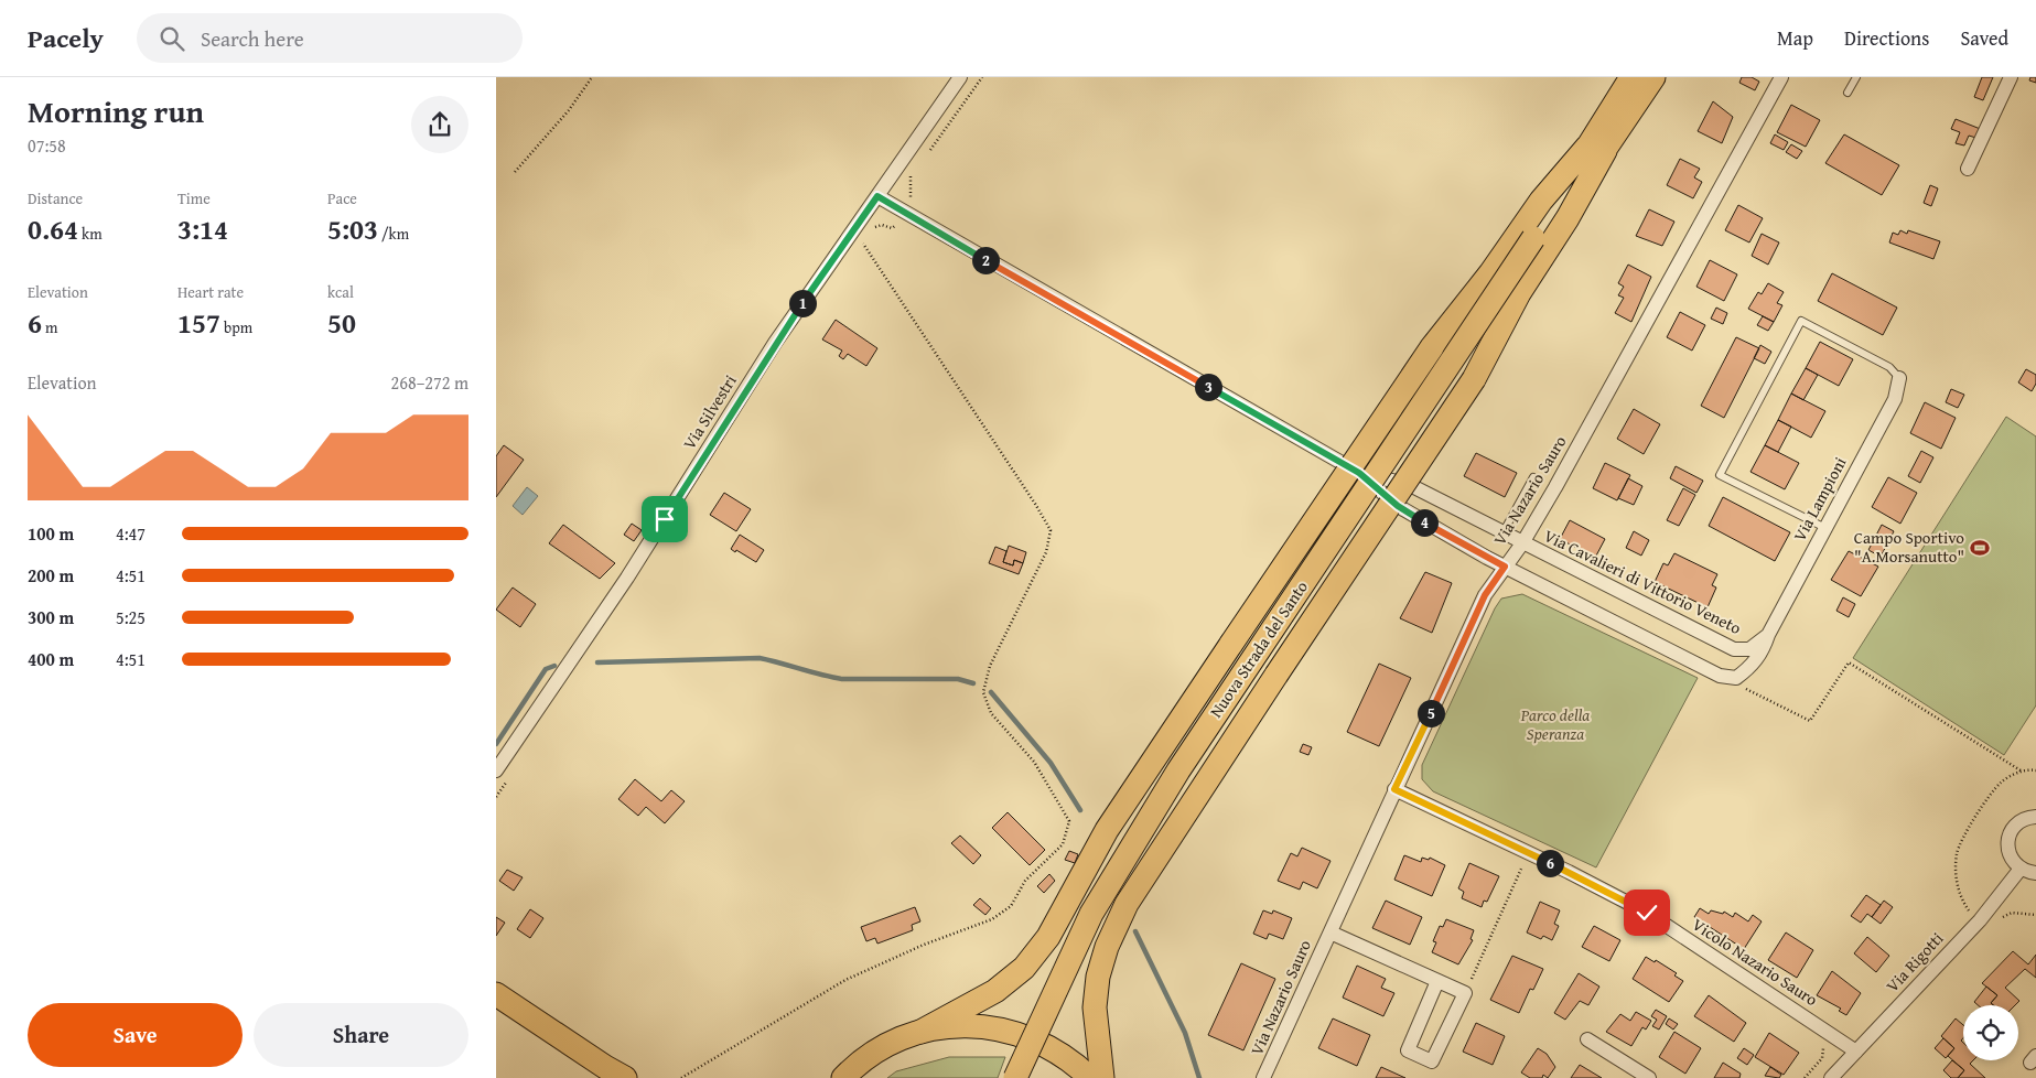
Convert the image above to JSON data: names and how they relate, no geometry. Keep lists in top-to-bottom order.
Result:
{
  "streets": {
    "main road": ["Nuova Strada del Santo"],
    "street": [
      "Via Silvestri",
      "Via Nazario Sauro",
      "Via Lampioni",
      "Via Cavalieri di Vittorio Veneto",
      "Vicolo Nazario Sauro",
      "Via Rigotti"
    ]
  },
  "crossings": [
    ["Via Silvestri", "Via Cavalieri di Vittorio Veneto"],
    ["Via Nazario Sauro", "Via Cavalieri di Vittorio Veneto"],
    ["Via Nazario Sauro", "Vicolo Nazario Sauro"],
    ["Via Lampioni", "Via Cavalieri di Vittorio Veneto"],
    ["Vicolo Nazario Sauro", "Via Rigotti"]
  ],
  "parks": ["Parco della Speranza"],
  "places": {
    "sports": ["Campo Sportivo \"A.Morsanutto\""]
  },
  "page": {
    "header": "Pacely",
    "search": "Search here",
    "nav": ["Map", "Directions", "Saved"],
    "heading": ["Morning run", "07:58"],
    "stats": [
      ["Distance", "0.64 km"],
      ["Time", "3:14"],
      ["Pace", "5:03 /km"],
      ["Elevation", "6 m"],
      ["Heart rate", "157 bpm"],
      ["kcal", "50"]
    ],
    "pins": [
      "2",
      "1",
      "3",
      "4",
      "5",
      "6"
    ],
    "chart": ["Elevation", "268–272 m"],
    "list": [
      {
        "name": "100 m",
        "note": "4:47"
      },
      {
        "name": "200 m",
        "note": "4:51"
      },
      {
        "name": "300 m",
        "note": "5:25"
      },
      {
        "name": "400 m",
        "note": "4:51"
      }
    ],
    "buttons": ["Save", "Share"]
  }
}
